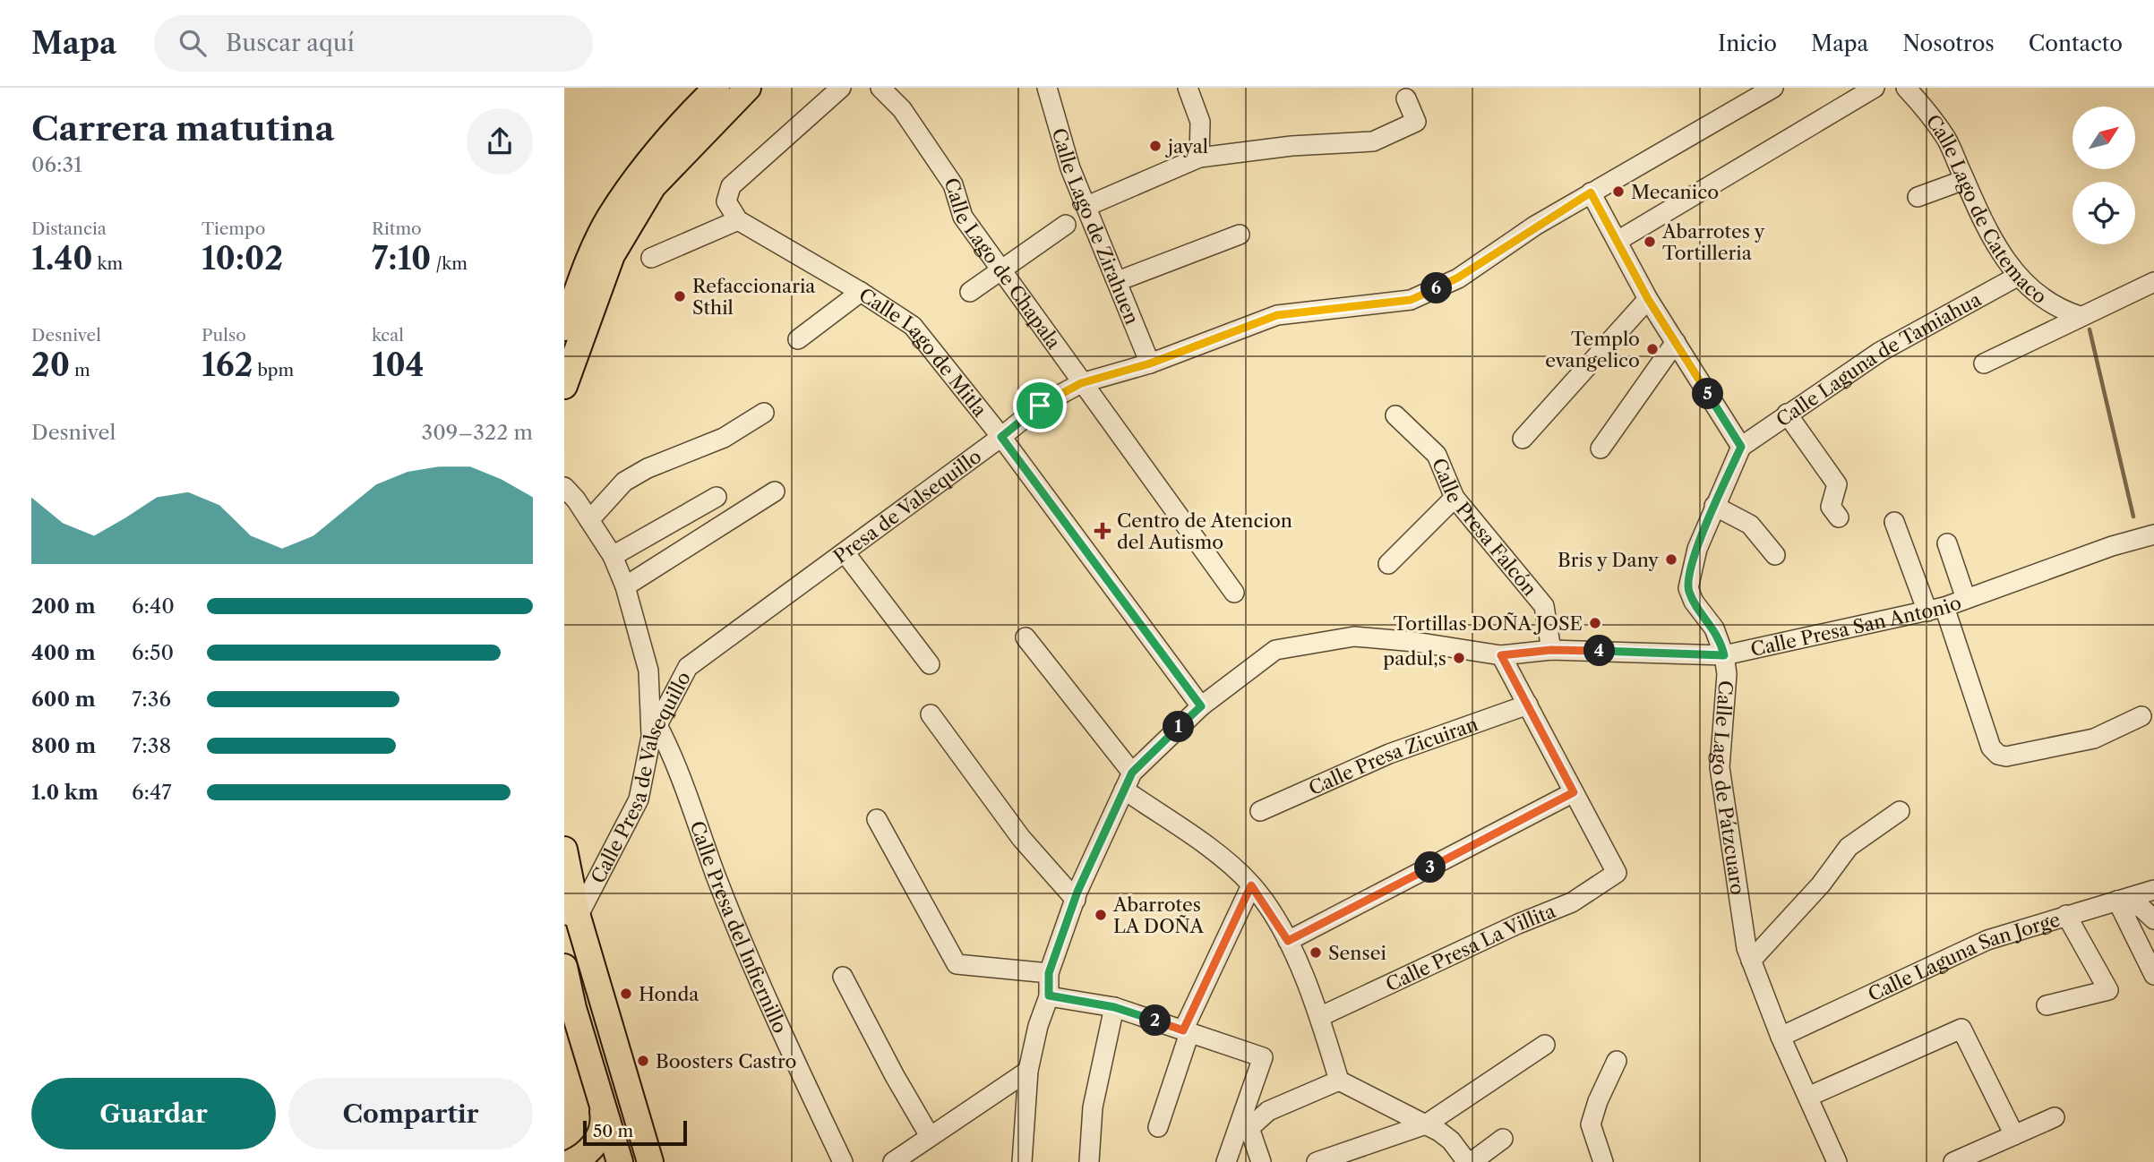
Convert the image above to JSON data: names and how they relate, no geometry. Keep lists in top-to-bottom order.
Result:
{
  "streets": {
    "street": [
      "Calle Lago de Catemaco",
      "Calle Lago de Zirahuen",
      "Calle Lago de Chapala",
      "Calle Lago de Mitla",
      "Calle Laguna de Tamiahua",
      "Presa de Valsequillo",
      "Calle Presa Falcón",
      "Calle Presa San Antonio",
      "Calle Presa Zicuiran",
      "Calle Presa de Valsequillo",
      "Calle Lago de Pátzcuaro",
      "Calle Presa del Infiernillo",
      "Calle Presa La Villita",
      "Calle Laguna San Jorge"
    ]
  },
  "crossings": [
    ["Calle Lago de Catemaco", "Calle Laguna de Tamiahua"],
    ["Calle Lago de Zirahuen", "Presa de Valsequillo"],
    ["Calle Lago de Chapala", "Presa de Valsequillo"],
    ["Calle Lago de Mitla", "Presa de Valsequillo"],
    ["Calle Lago de Mitla", "Calle Presa San Antonio"],
    ["Calle Laguna de Tamiahua", "Calle Lago de Pátzcuaro"],
    ["Presa de Valsequillo", "Calle Presa de Valsequillo"],
    ["Calle Presa Falcón", "Calle Presa San Antonio"],
    ["Calle Presa San Antonio", "Calle Lago de Pátzcuaro"],
    ["Calle Presa de Valsequillo", "Calle Presa del Infiernillo"],
    ["Calle Lago de Pátzcuaro", "Calle Laguna San Jorge"]
  ],
  "places": {
    "other": [
      "jayal",
      "Mecanico",
      "Abarrotes y Tortilleria",
      "Refaccionaria Sthil",
      "Templo evangelico",
      "Bris y Dany",
      "Tortillas DOÑA JOSE",
      "padul,s",
      "Abarrotes LA DOÑA",
      "Sensei",
      "Honda",
      "Boosters Castro"
    ],
    "health": ["Centro de Atencion del Autismo"]
  },
  "scale_bar": "50 m",
  "north": "top right",
  "page": {
    "header": "Mapa",
    "search": "Buscar aquí",
    "nav": [
      "Inicio",
      "Mapa",
      "Nosotros",
      "Contacto"
    ],
    "heading": ["Carrera matutina", "06:31"],
    "stats": [
      ["Distancia", "1.40 km"],
      ["Tiempo", "10:02"],
      ["Ritmo", "7:10 /km"],
      ["Desnivel", "20 m"],
      ["Pulso", "162 bpm"],
      ["kcal", "104"]
    ],
    "pins": [
      "6",
      "5",
      "4",
      "1",
      "3",
      "2"
    ],
    "chart": ["Desnivel", "309–322 m"],
    "list": [
      {
        "name": "200 m",
        "note": "6:40"
      },
      {
        "name": "400 m",
        "note": "6:50"
      },
      {
        "name": "600 m",
        "note": "7:36"
      },
      {
        "name": "800 m",
        "note": "7:38"
      },
      {
        "name": "1.0 km",
        "note": "6:47"
      }
    ],
    "buttons": ["Guardar", "Compartir"],
    "scale": "50 m"
  }
}
